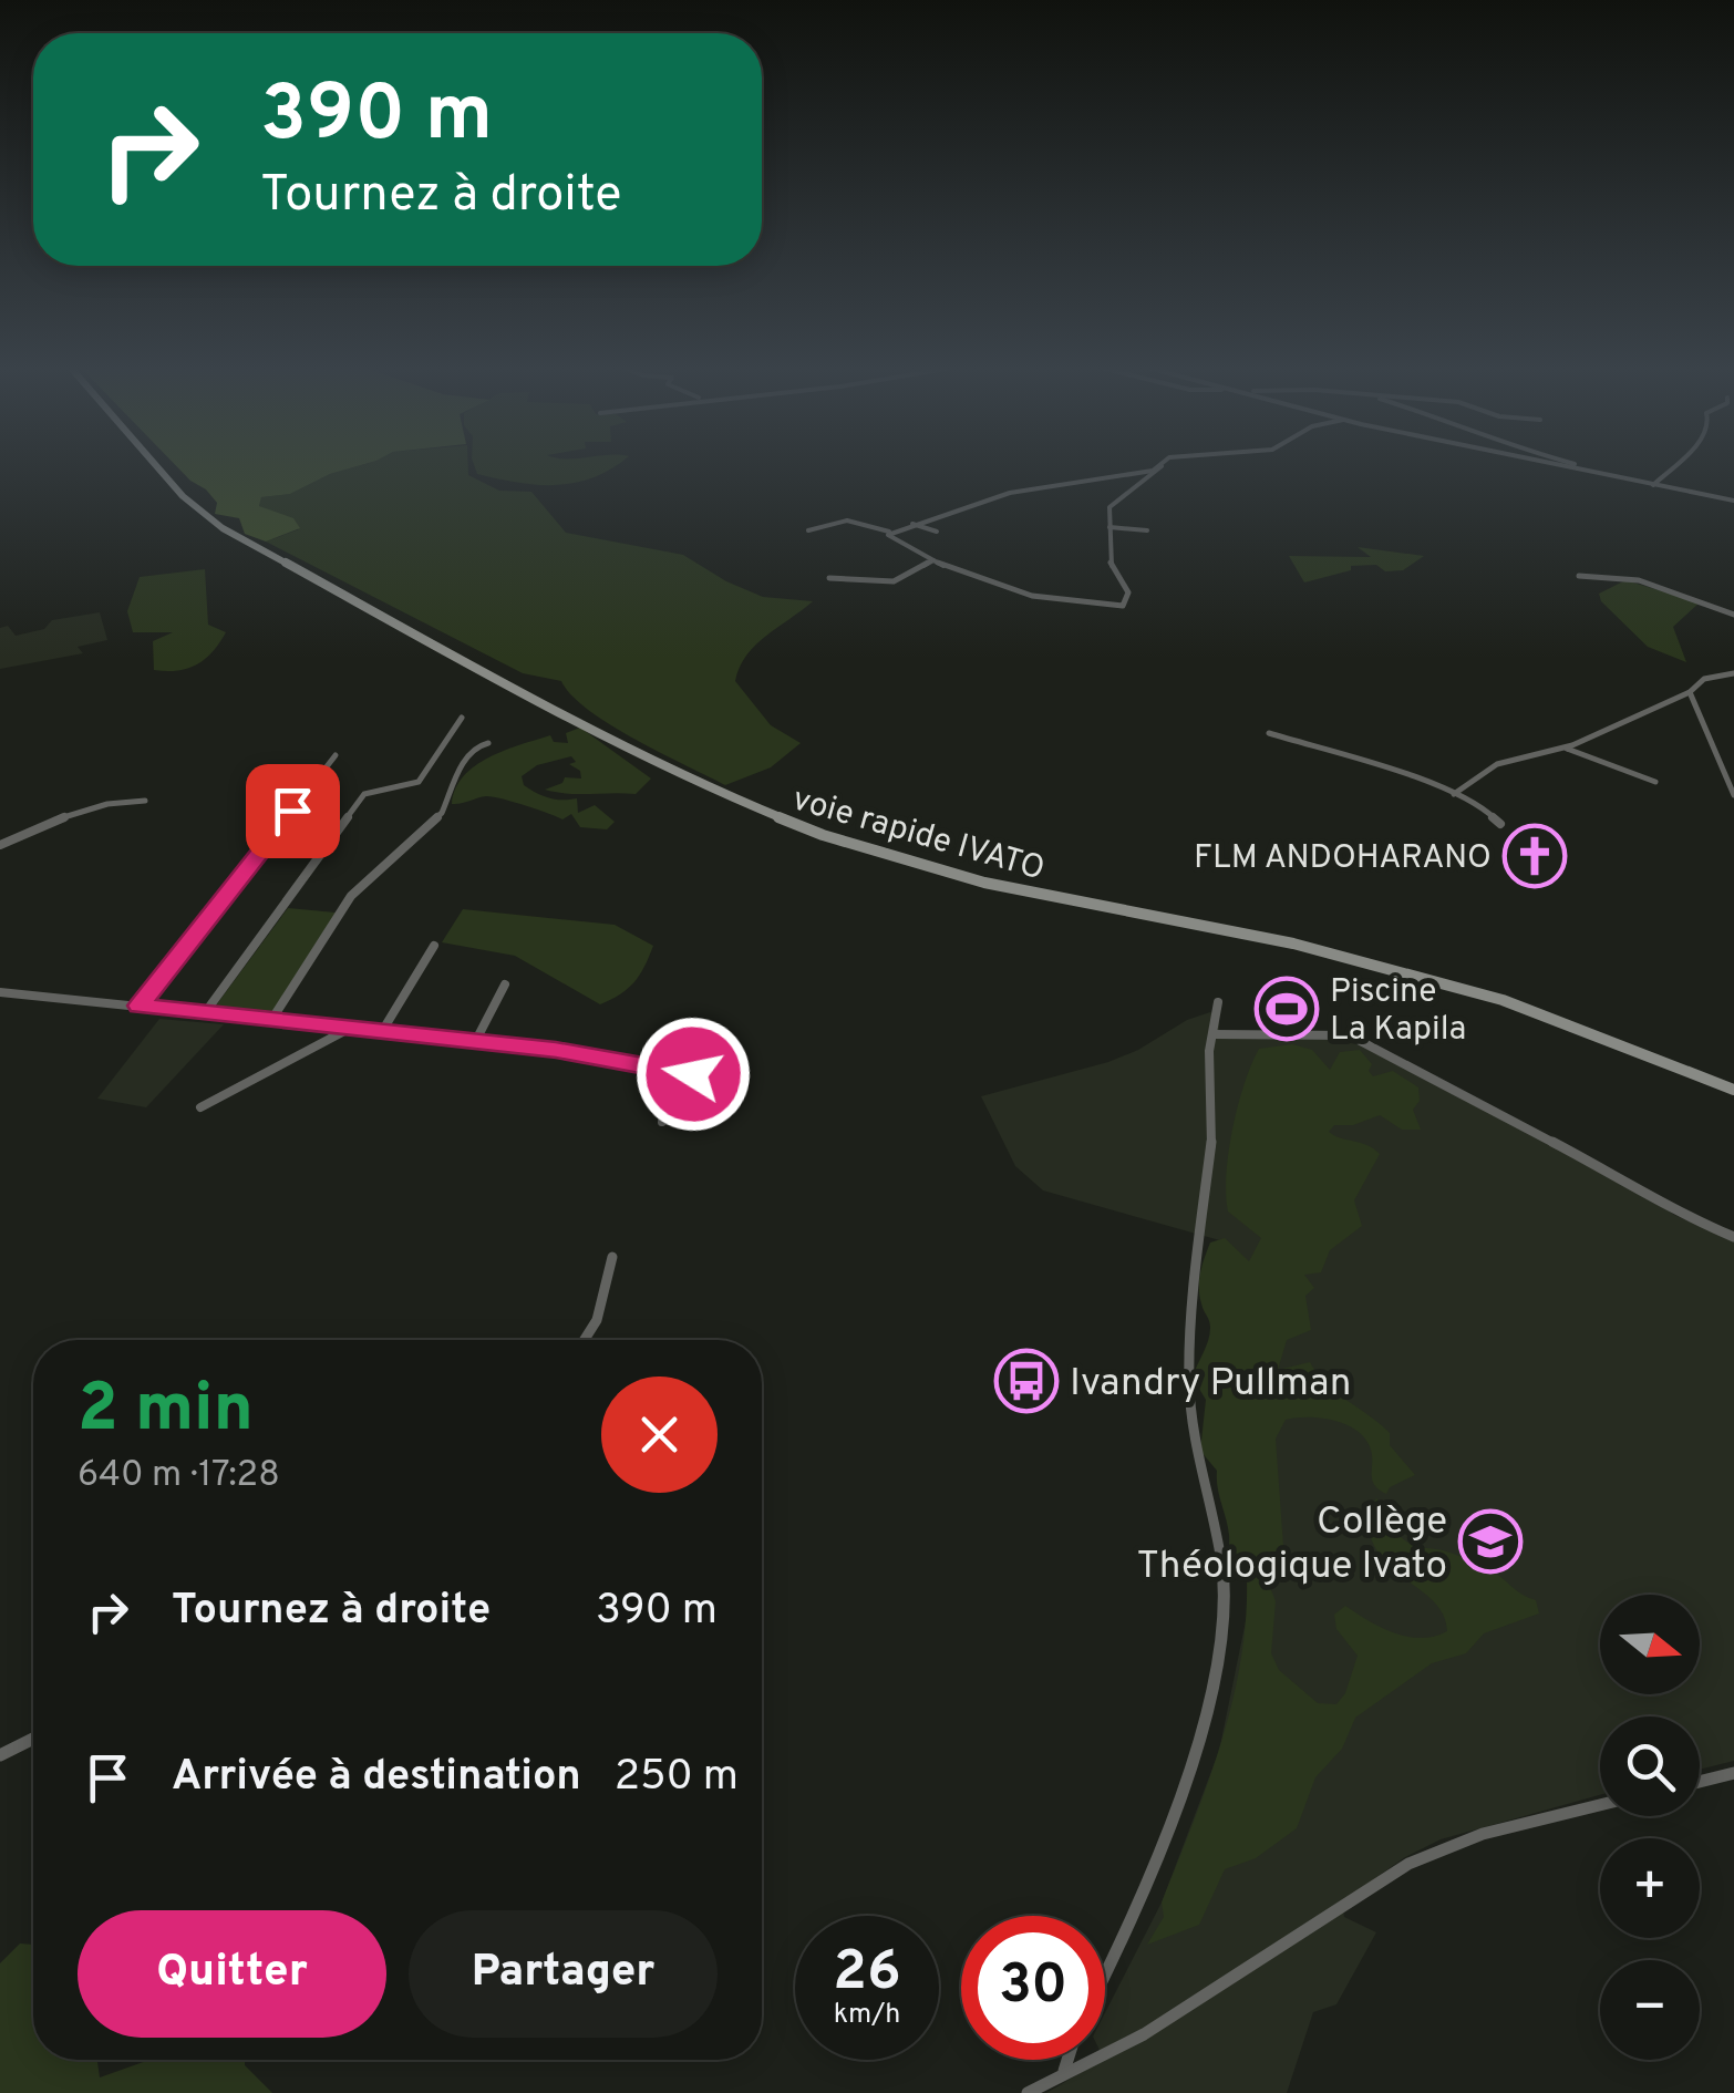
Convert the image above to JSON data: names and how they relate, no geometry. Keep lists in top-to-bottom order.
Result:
{
  "streets": {
    "main road": ["voie rapide IVATO"]
  },
  "places": {
    "church": ["FLM ANDOHARANO"],
    "sports": ["Piscine La Kapila"],
    "bus stop": ["Ivandry Pullman"],
    "school or university": ["Collège Théologique Ivato"]
  },
  "north": "right",
  "page": {
    "turn": ["390 m", "Tournez à droite"],
    "heading": ["2 min", "640 m · 17:28"],
    "list": [
      {
        "name": "Tournez à droite",
        "value": "390 m"
      },
      {
        "name": "Arrivée à destination",
        "value": "250 m"
      }
    ],
    "map_buttons": ["+", "−"],
    "buttons": ["Quitter", "Partager"],
    "speed": "26 km/h",
    "limit": "30"
  }
}
